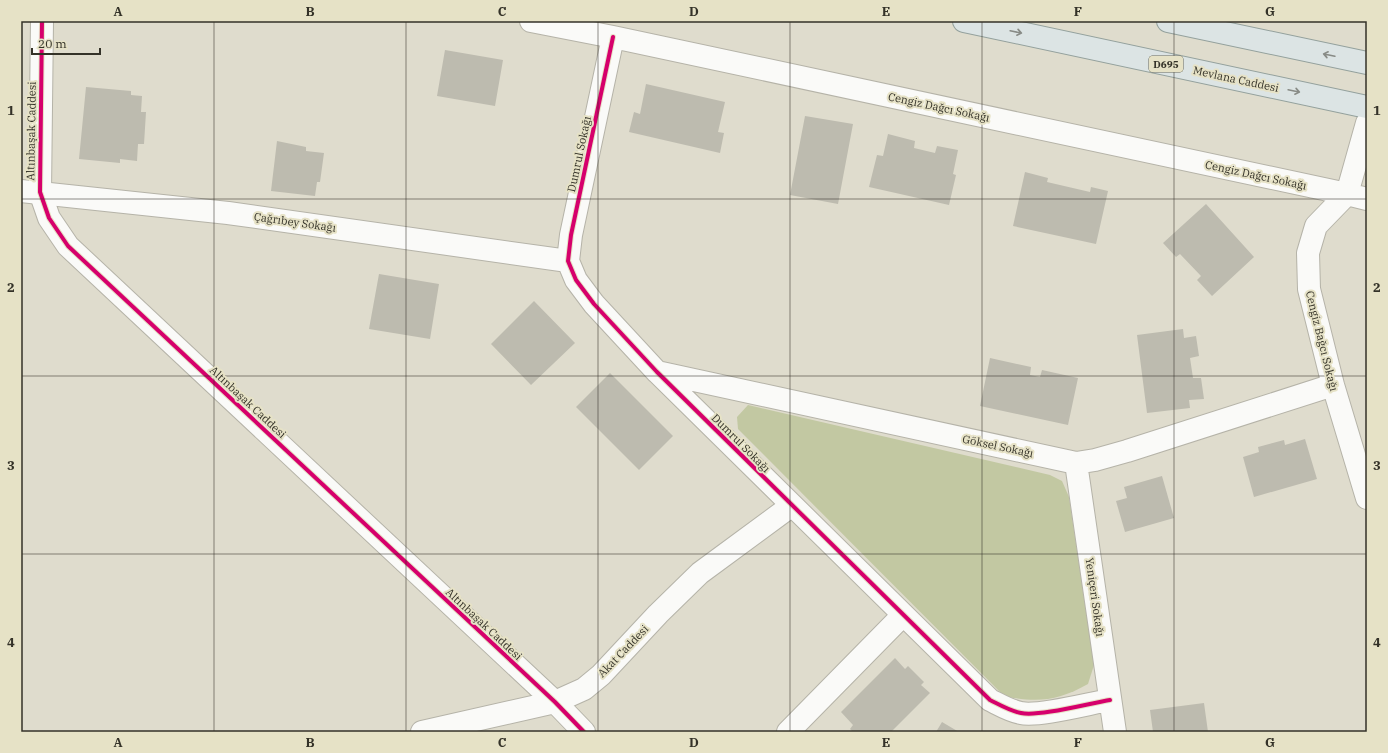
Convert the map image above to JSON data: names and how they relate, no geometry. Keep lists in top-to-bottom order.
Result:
{
  "streets": {
    "main road": ["D695", "Mevlana Caddesi"],
    "street": [
      "Cengiz Dağcı Sokağı",
      "Altınbaşak Caddesi",
      "Dumrul Sokağı",
      "Çağrıbey Sokağı",
      "Cengiz Bağcı Sokağı",
      "Göksel Sokağı",
      "Yeniçeri Sokağı",
      "Akat Caddesi"
    ]
  },
  "crossings": [
    ["Cengiz Dağcı Sokağı", "Dumrul Sokağı"],
    ["Cengiz Dağcı Sokağı", "Cengiz Bağcı Sokağı"],
    ["Altınbaşak Caddesi", "Çağrıbey Sokağı"],
    ["Altınbaşak Caddesi", "Akat Caddesi"],
    ["Dumrul Sokağı", "Çağrıbey Sokağı"],
    ["Dumrul Sokağı", "Göksel Sokağı"],
    ["Dumrul Sokağı", "Yeniçeri Sokağı"],
    ["Dumrul Sokağı", "Akat Caddesi"],
    ["Cengiz Bağcı Sokağı", "Göksel Sokağı"],
    ["Göksel Sokağı", "Yeniçeri Sokağı"]
  ],
  "scale_bar": "20 m",
  "grid": {
    "columns": [
      "A",
      "B",
      "C",
      "D",
      "E",
      "F",
      "G"
    ],
    "rows": [
      "1",
      "2",
      "3",
      "4"
    ]
  }
}
